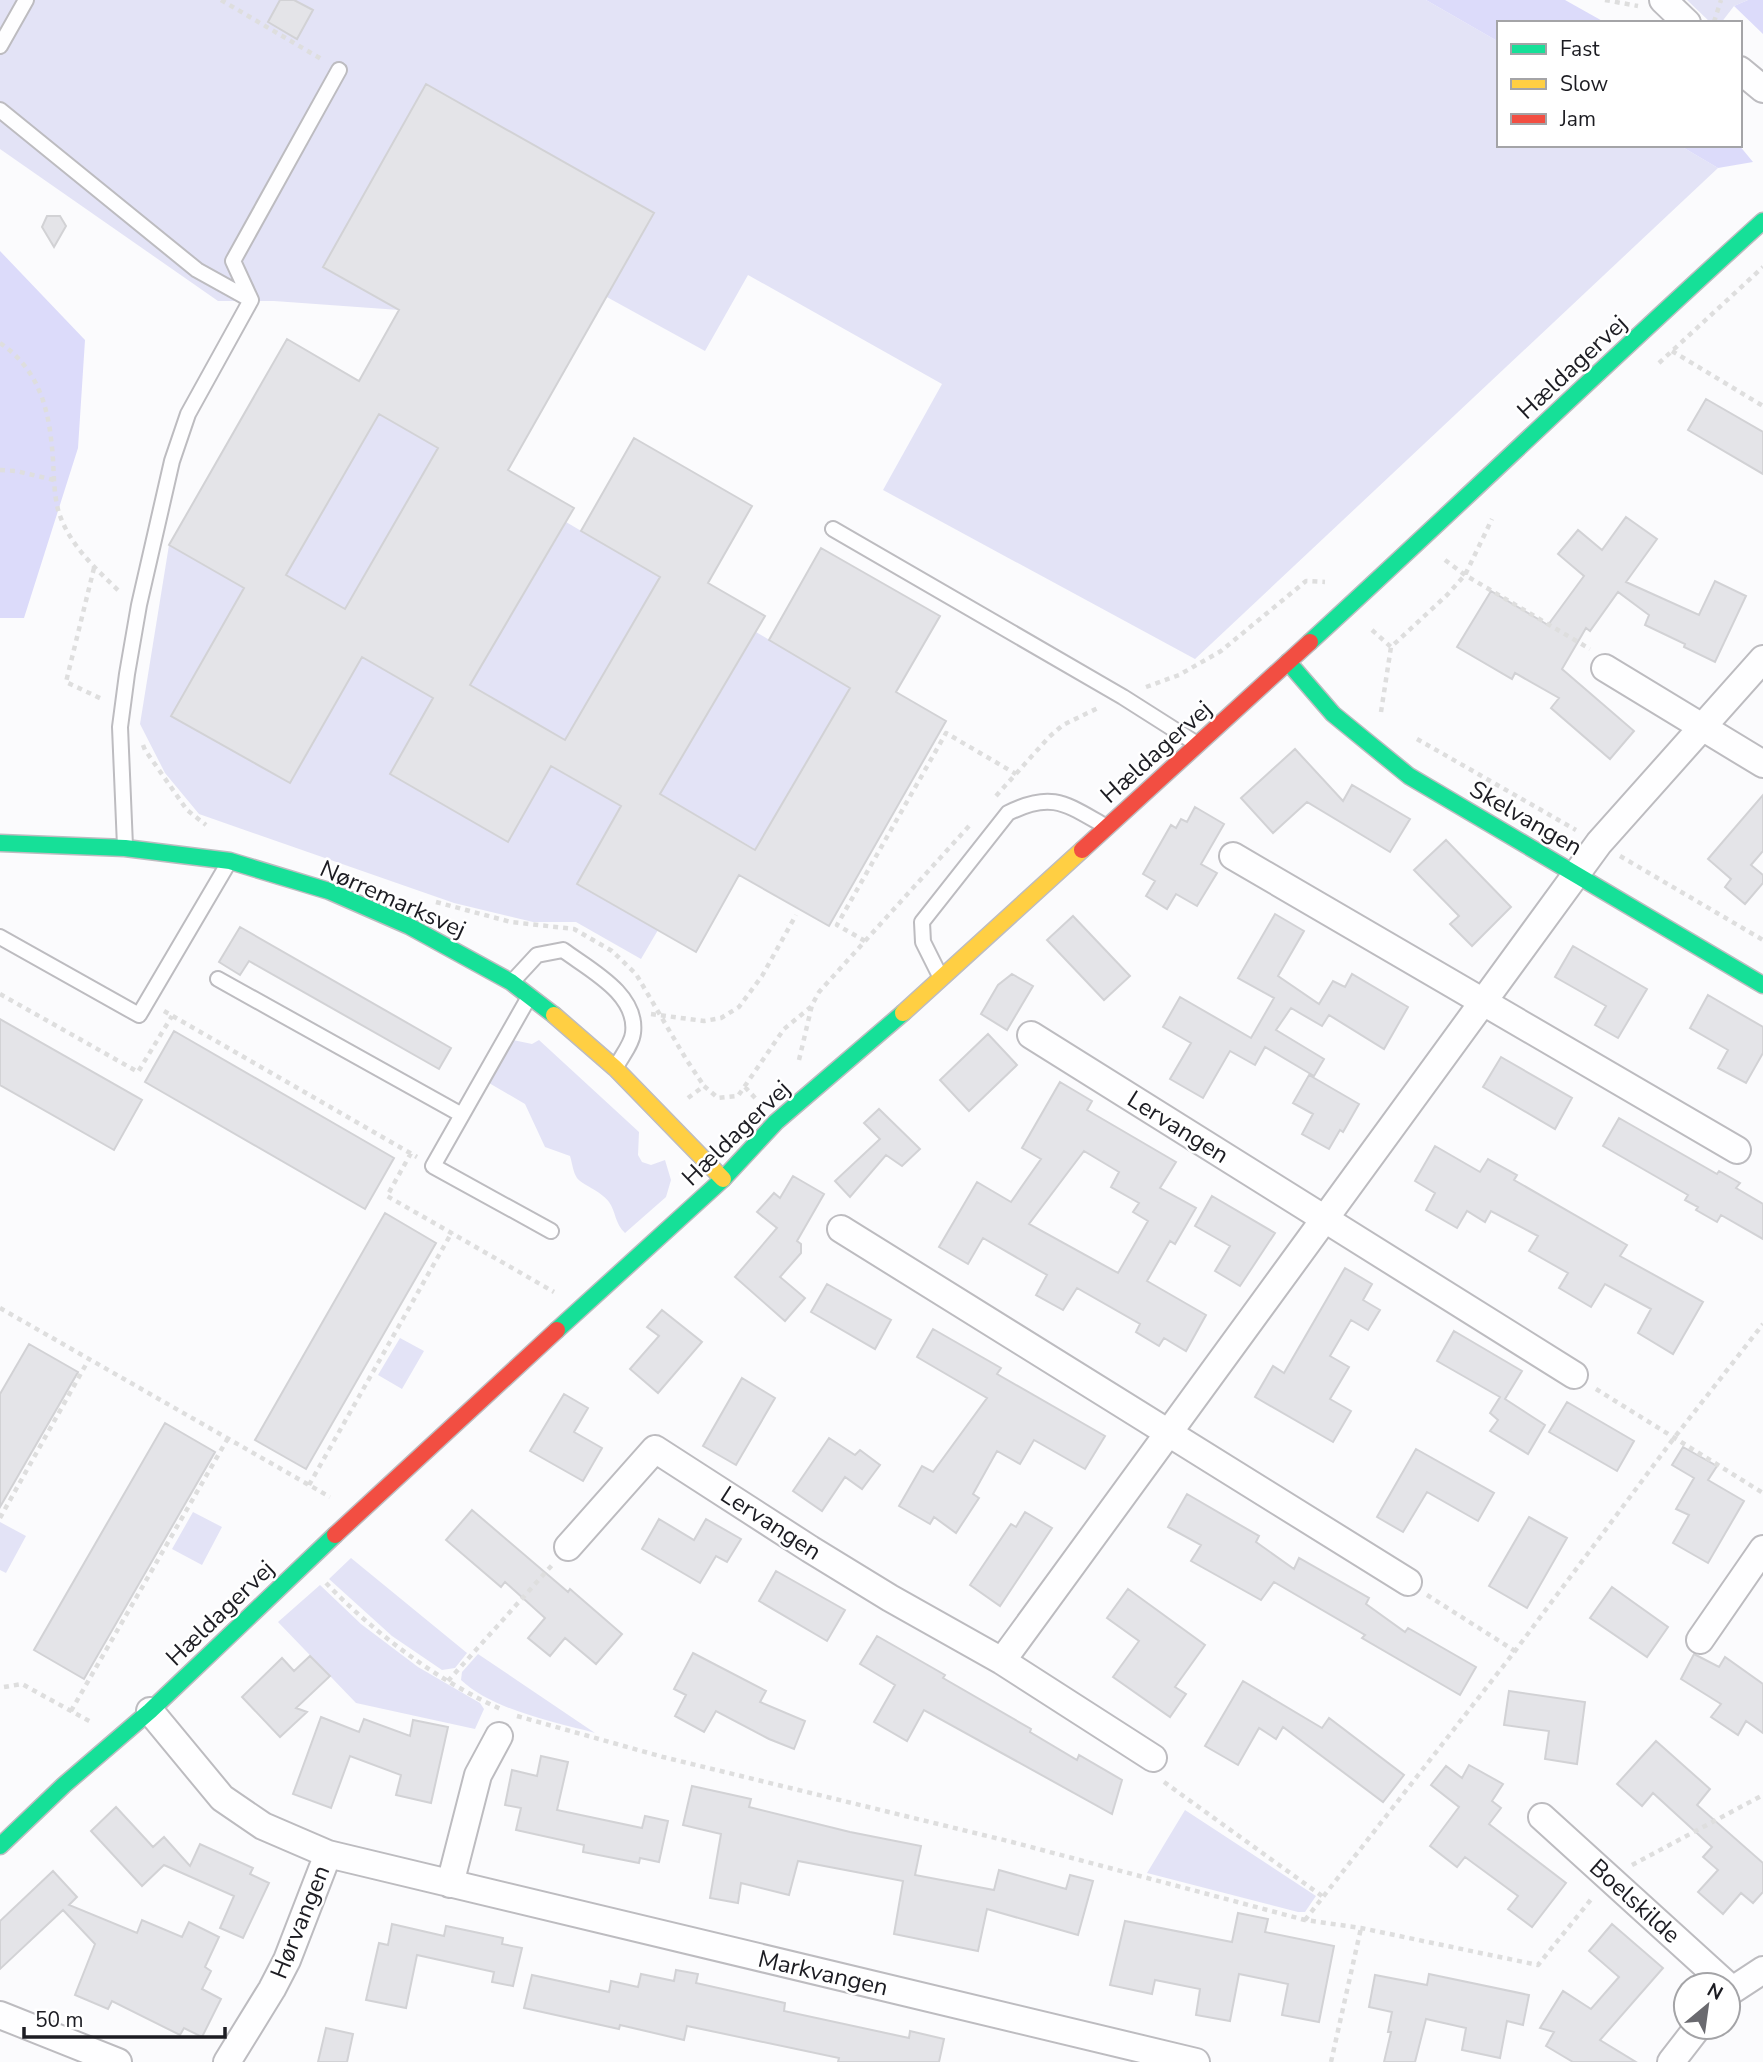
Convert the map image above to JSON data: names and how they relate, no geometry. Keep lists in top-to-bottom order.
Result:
{
  "streets": {
    "street": [
      "Hældagervej",
      "Skelvangen",
      "Nørremarksvej",
      "Lervangen",
      "Boelskilde",
      "Hørvangen",
      "Markvangen"
    ]
  },
  "crossings": [
    ["Hældagervej", "Skelvangen"],
    ["Hældagervej", "Nørremarksvej"],
    ["Hældagervej", "Markvangen"],
    ["Hørvangen", "Markvangen"]
  ],
  "legend": ["Fast", "Slow", "Jam"],
  "scale_bar": "50 m",
  "north": "top right"
}
